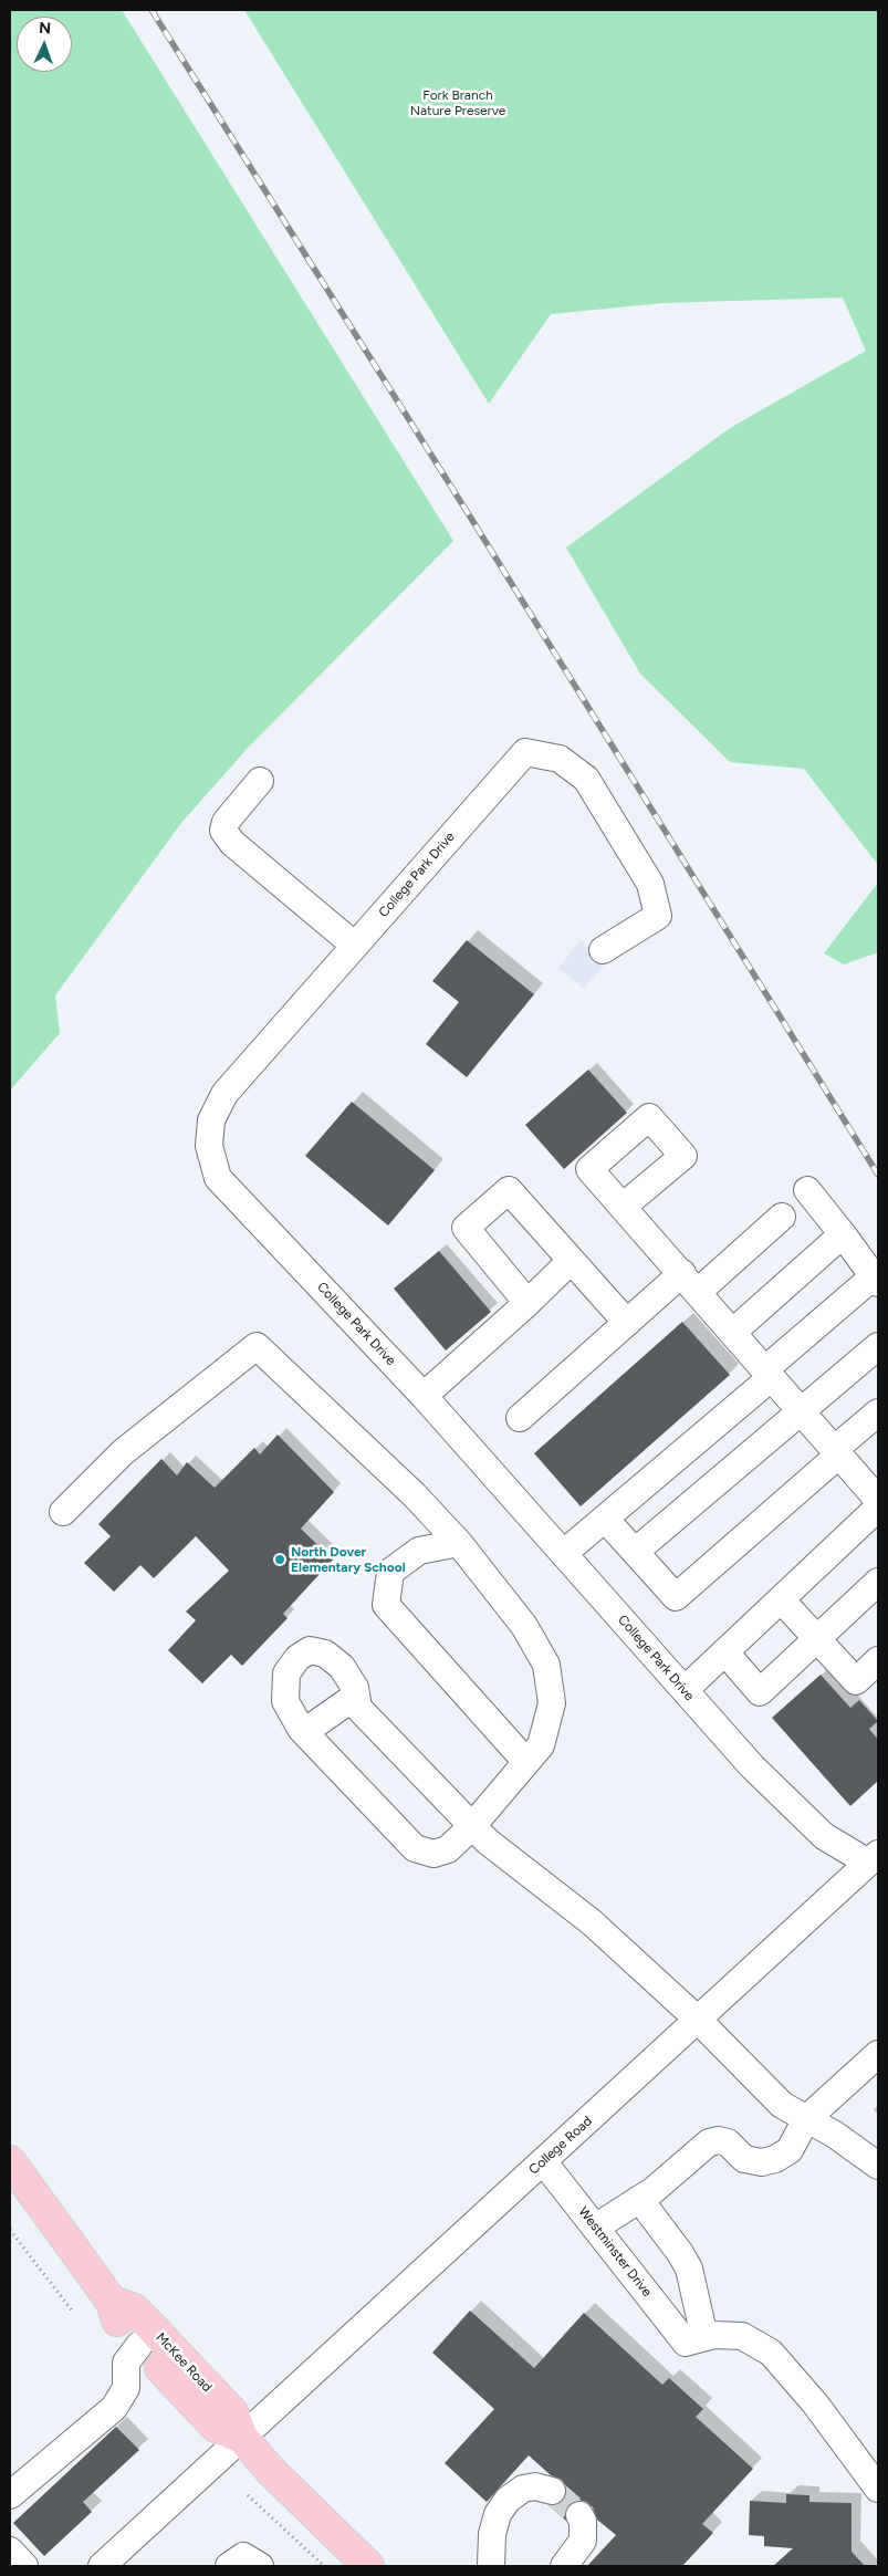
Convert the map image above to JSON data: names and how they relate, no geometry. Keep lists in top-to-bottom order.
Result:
{
  "streets": {
    "main road": ["McKee Road"],
    "street": ["College Park Drive", "College Road", "Westminster Drive"]
  },
  "crossings": [
    ["College Park Drive", "College Road"],
    ["College Road", "Westminster Drive"],
    ["College Road", "McKee Road"]
  ],
  "parks": ["Fork Branch Nature Preserve"],
  "places": ["North Dover Elementary School"],
  "north": "top"
}
